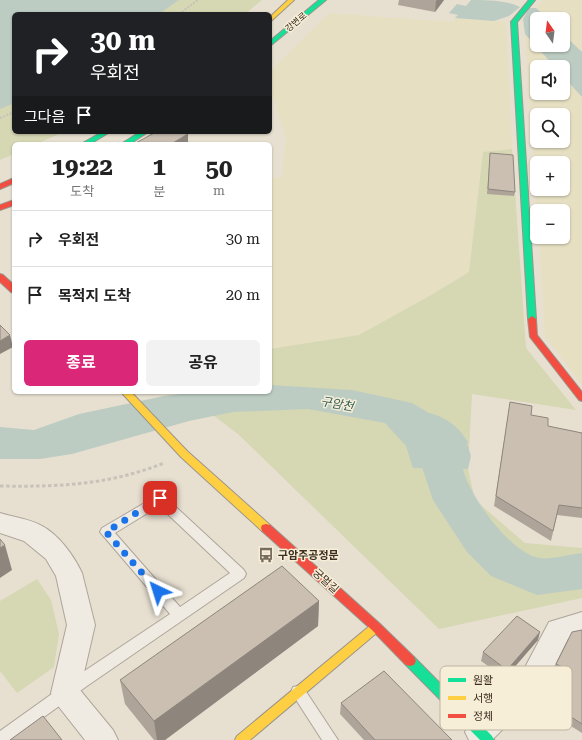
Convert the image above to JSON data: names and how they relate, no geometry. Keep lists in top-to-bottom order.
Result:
{
  "streets": {
    "street": ["강변로", "궁멀길"]
  },
  "water": ["구암천"],
  "places": {
    "bus stop": ["구암주공정문"]
  },
  "legend": ["원활", "서행", "정체"],
  "north": "top",
  "page": {
    "map_buttons": ["+", "−"],
    "turn": ["30 m", "우회전"],
    "then": "그다음",
    "eta": [
      "19:22",
      "도착",
      "1",
      "분",
      "50",
      "m"
    ],
    "list": [
      {
        "name": "우회전",
        "value": "30 m"
      },
      {
        "name": "목적지 도착",
        "value": "20 m"
      }
    ],
    "buttons": ["종료", "공유"]
  }
}
